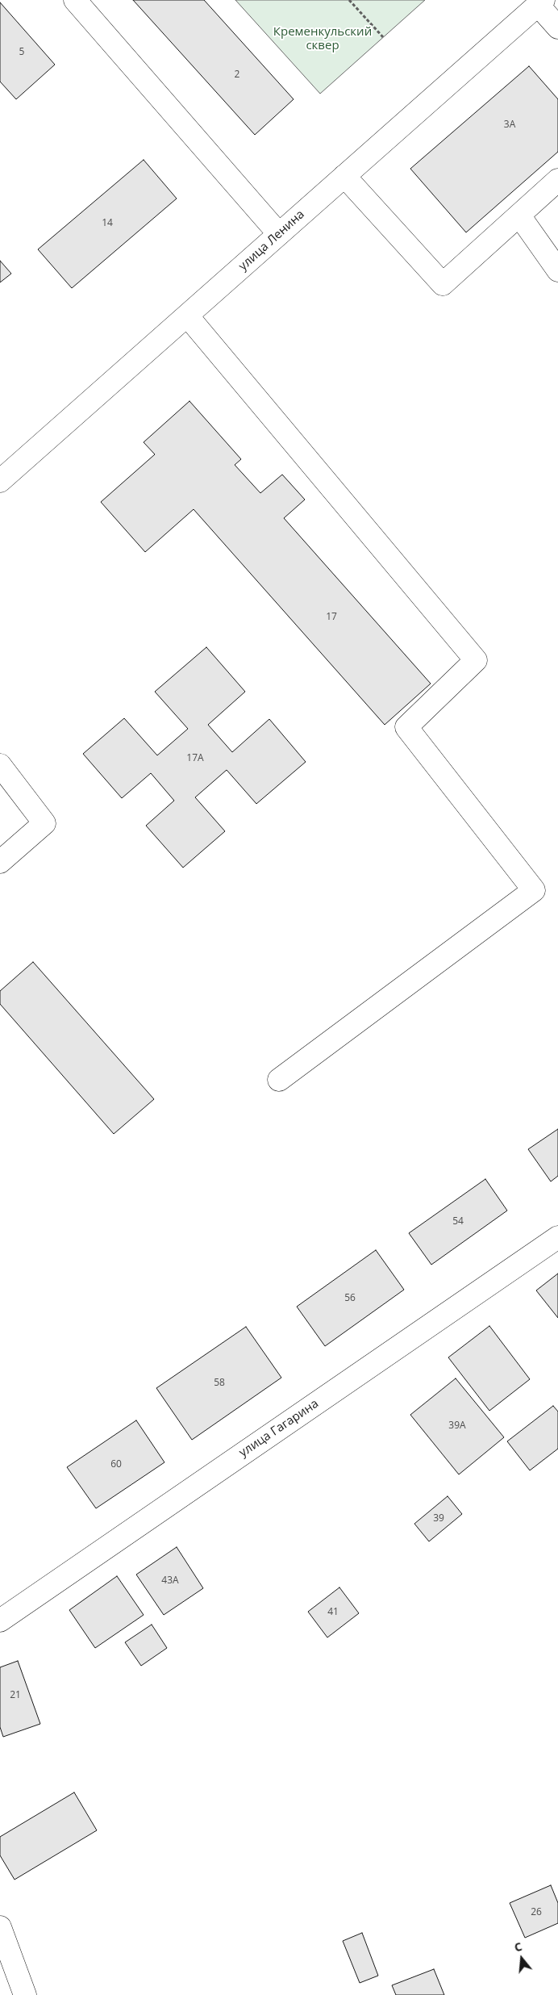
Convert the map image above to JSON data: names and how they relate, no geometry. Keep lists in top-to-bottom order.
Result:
{
  "streets": {
    "street": ["улица Ленина", "улица Гагарина"]
  },
  "parks": ["Кременкульский сквер"],
  "house_numbers": [
    "5",
    "2",
    "3А",
    "14",
    "17",
    "17А",
    "54",
    "56",
    "58",
    "39А",
    "60",
    "39",
    "43А",
    "41",
    "21",
    "26"
  ],
  "north": "top"
}
